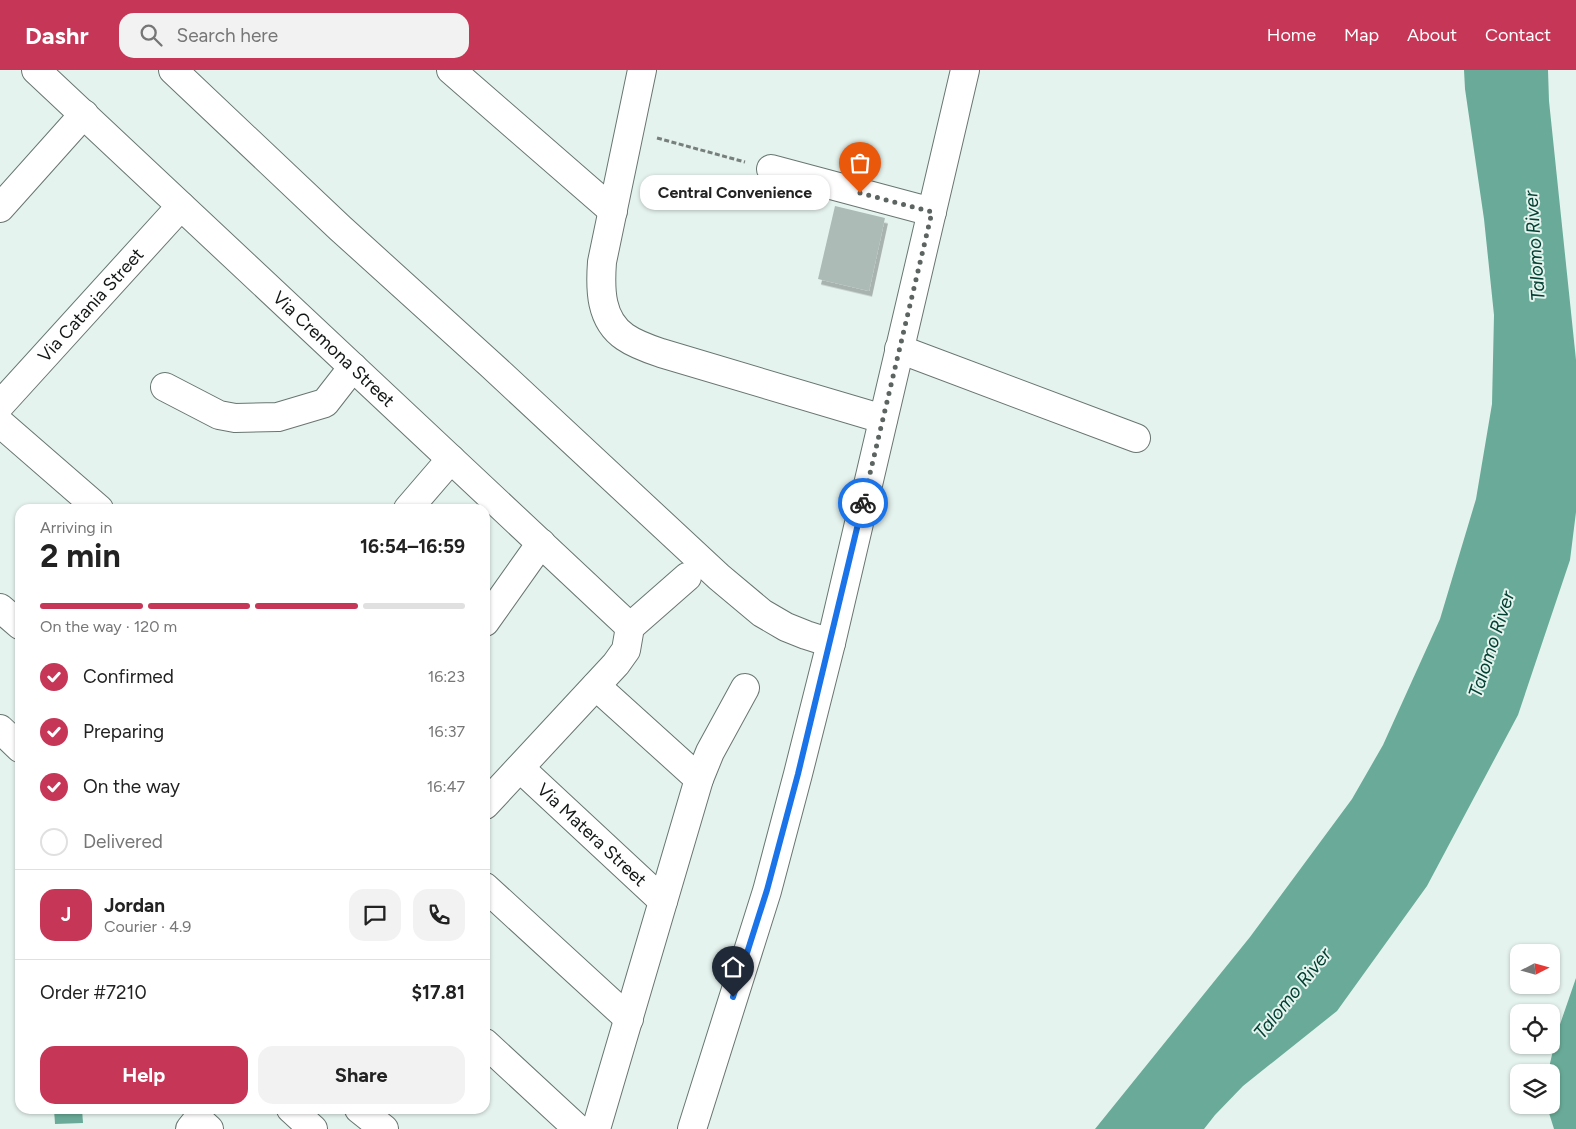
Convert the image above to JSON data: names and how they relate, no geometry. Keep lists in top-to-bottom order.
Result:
{
  "streets": {
    "street": ["Via Catania Street", "Via Cremona Street", "Via Matera Street"]
  },
  "crossings": [
    ["Via Catania Street", "Via Cremona Street"]
  ],
  "water": ["Talomo River"],
  "places": ["Central Convenience"],
  "north": "right",
  "page": {
    "header": "Dashr",
    "search": "Search here",
    "nav": [
      "Home",
      "Map",
      "About",
      "Contact"
    ],
    "bubble": "Central Convenience",
    "heading": ["2 min", "Arriving in", "16:54–16:59"],
    "panel": [
      "Jordan",
      "Courier · 4.9",
      "Order #7210",
      "$17.81"
    ],
    "bar": "On the way · 120 m",
    "list": [
      ["Confirmed", "16:23"],
      ["Preparing", "16:37"],
      ["On the way", "16:47"],
      "Delivered"
    ],
    "round": "J",
    "buttons": ["Help", "Share"]
  }
}
